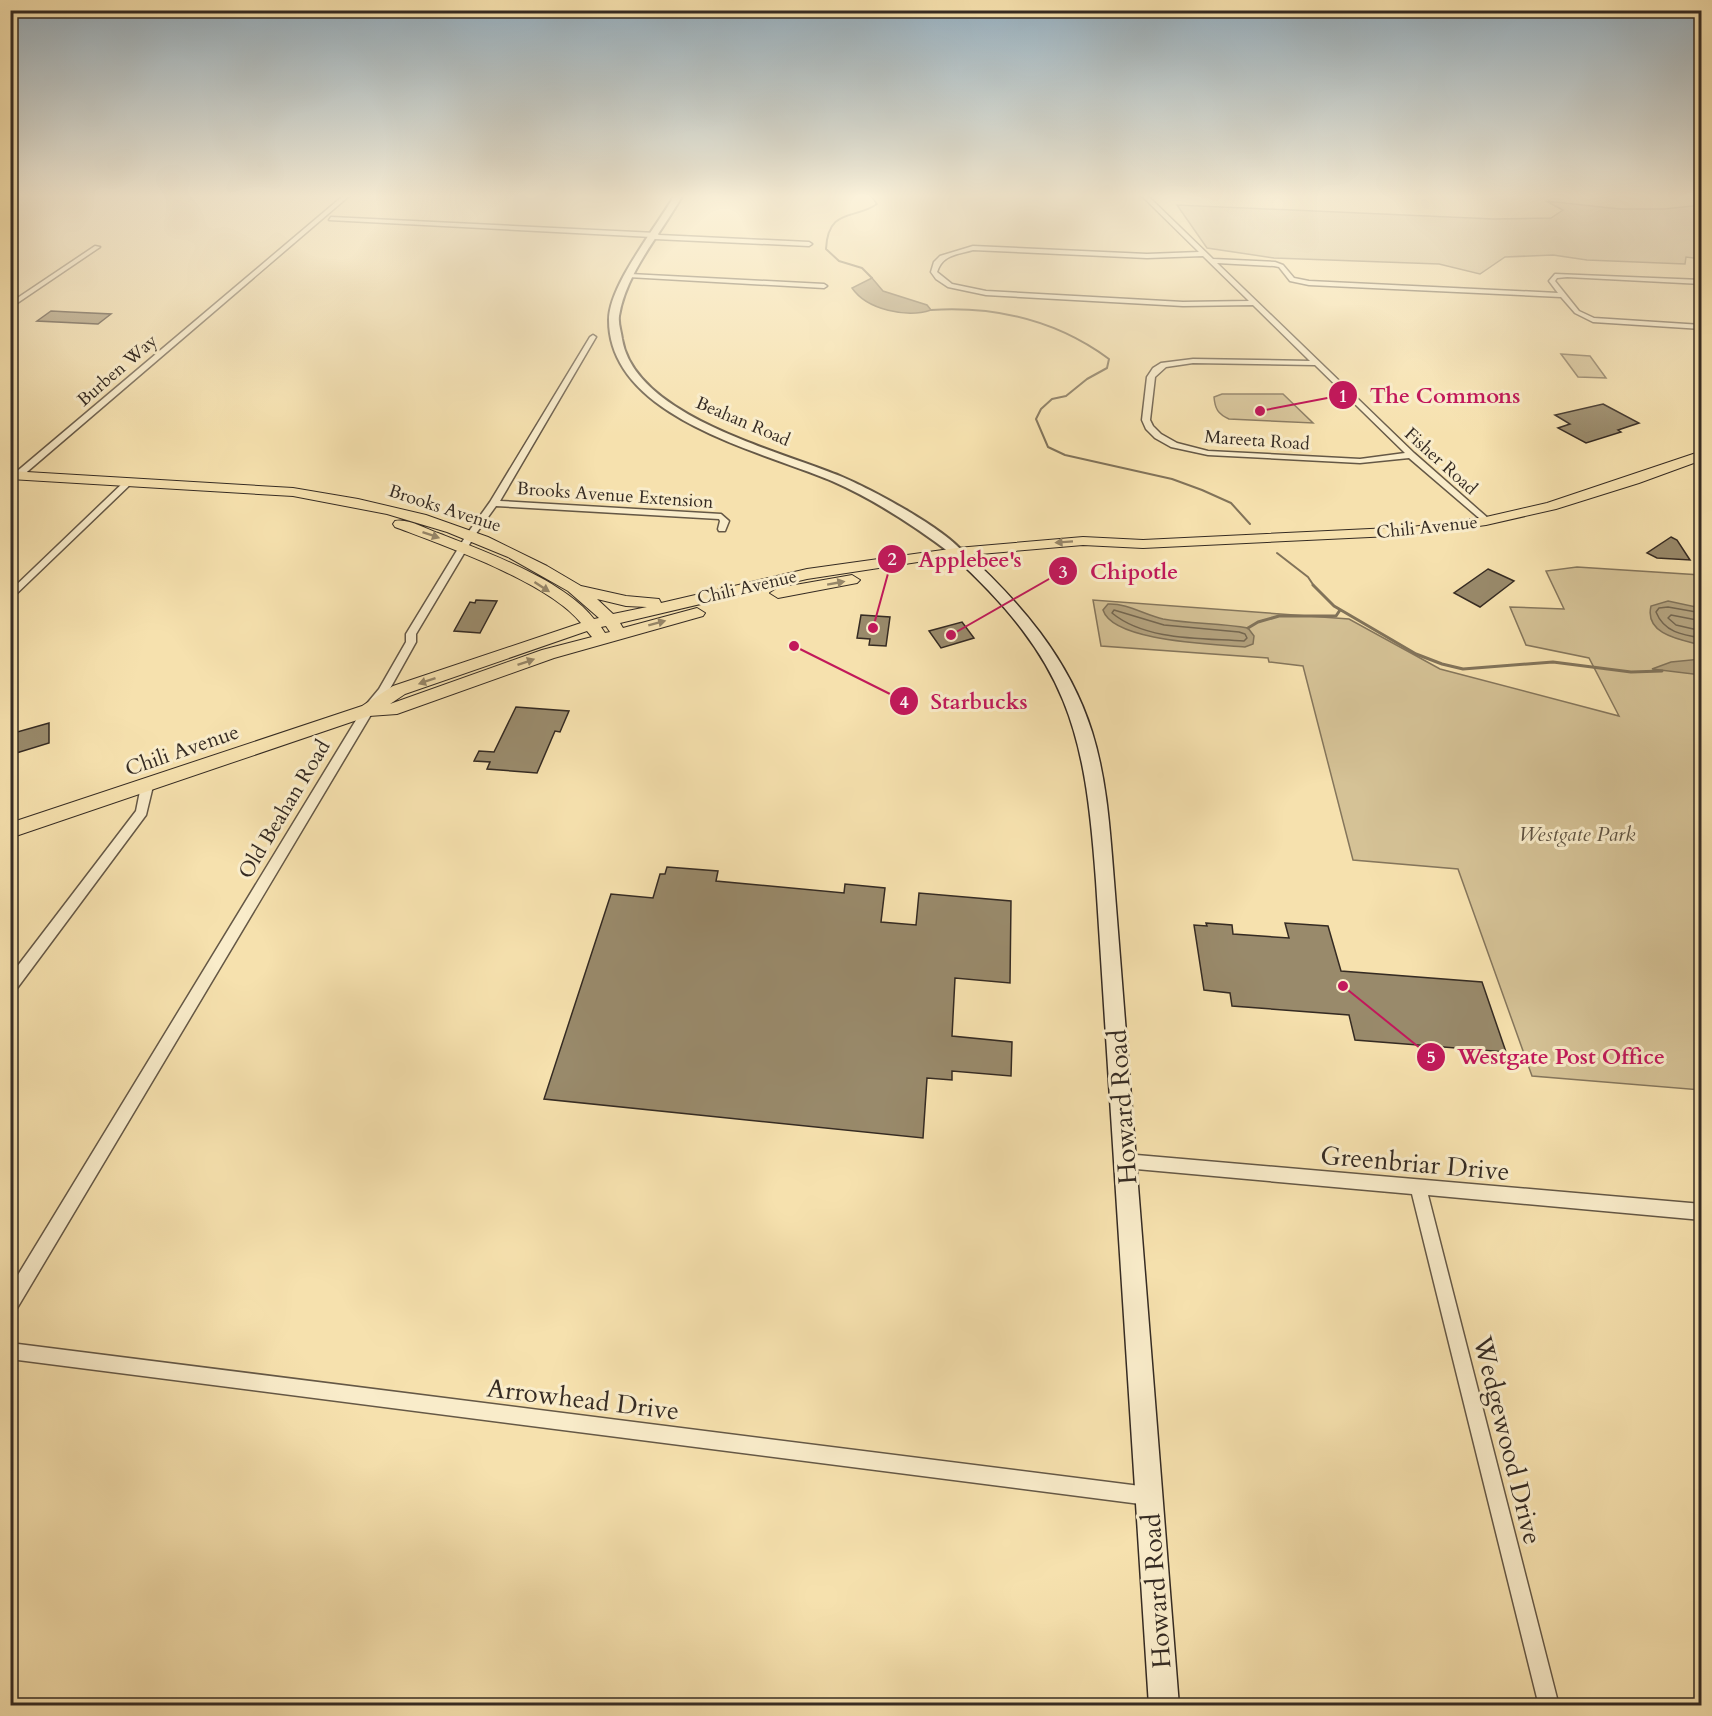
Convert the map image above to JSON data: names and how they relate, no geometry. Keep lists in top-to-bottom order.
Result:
{
  "streets": {
    "main road": ["Brooks Avenue", "Chili Avenue", "Howard Road"],
    "street": [
      "Burben Way",
      "Beahan Road",
      "Mareeta Road",
      "Fisher Road",
      "Brooks Avenue Extension",
      "Old Beahan Road",
      "Greenbriar Drive",
      "Arrowhead Drive",
      "Wedgewood Drive"
    ]
  },
  "crossings": [
    ["Burben Way", "Brooks Avenue"],
    ["Beahan Road", "Chili Avenue"],
    ["Beahan Road", "Howard Road"],
    ["Mareeta Road", "Fisher Road"],
    ["Fisher Road", "Chili Avenue"],
    ["Brooks Avenue Extension", "Old Beahan Road"],
    ["Brooks Avenue", "Chili Avenue"],
    ["Brooks Avenue", "Old Beahan Road"],
    ["Chili Avenue", "Old Beahan Road"],
    ["Chili Avenue", "Howard Road"],
    ["Howard Road", "Greenbriar Drive"],
    ["Howard Road", "Arrowhead Drive"],
    ["Greenbriar Drive", "Wedgewood Drive"]
  ],
  "parks": ["Westgate Park"],
  "places": [
    "The Commons",
    "Applebee's",
    "Chipotle",
    "Starbucks",
    "Westgate Post Office"
  ]
}
